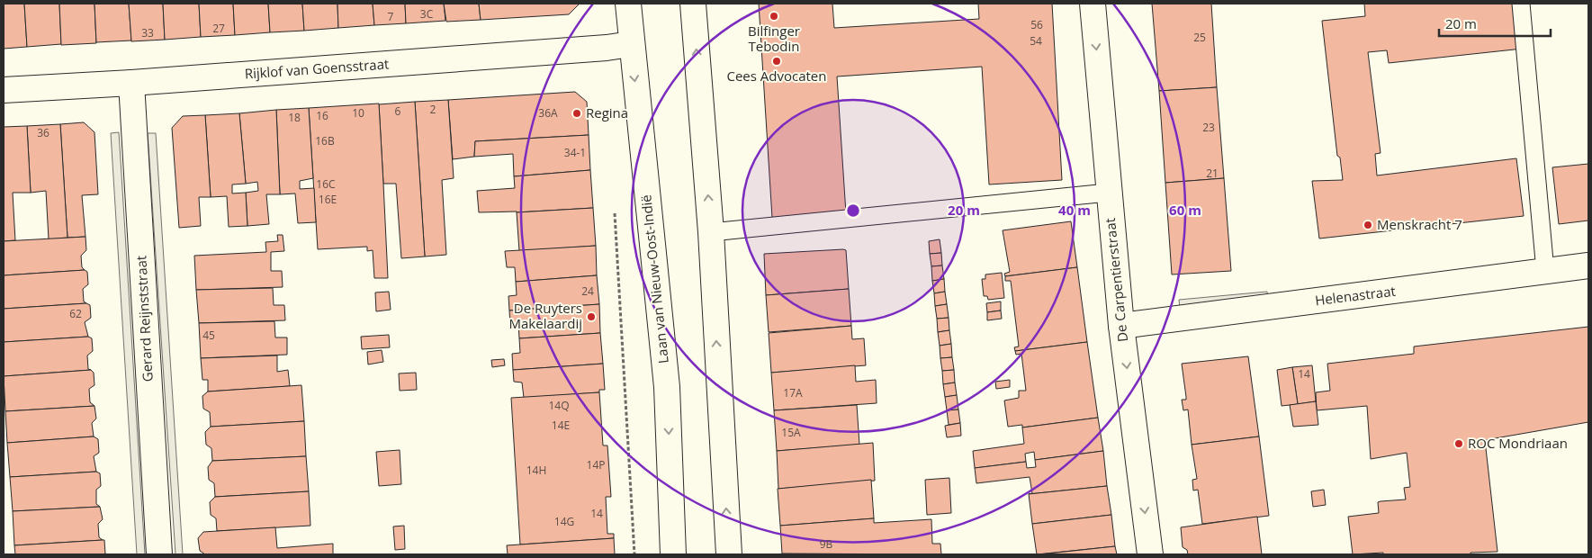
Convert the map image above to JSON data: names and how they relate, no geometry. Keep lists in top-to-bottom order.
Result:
{
  "streets": {
    "street": [
      "Rijklof van Goensstraat",
      "Laan van Nieuw-Oost-Indië",
      "De Carpentierstraat",
      "Helenastraat",
      "Gerard Reijnststraat"
    ]
  },
  "crossings": [
    ["Rijklof van Goensstraat", "Laan van Nieuw-Oost-Indië"],
    ["Rijklof van Goensstraat", "Gerard Reijnststraat"],
    ["De Carpentierstraat", "Helenastraat"]
  ],
  "one_way": ["De Carpentierstraat"],
  "places": [
    "Bilfinger Tebodin",
    "Cees Advocaten",
    "Regina",
    "Menskracht 7",
    "De Ruyters Makelaardij",
    "ROC Mondriaan"
  ],
  "house_numbers": [
    "3C",
    "7",
    "56",
    "27",
    "33",
    "25",
    "54",
    "2",
    "6",
    "10",
    "36A",
    "16",
    "18",
    "23",
    "36",
    "16B",
    "34-1",
    "21",
    "16C",
    "16E",
    "24",
    "62",
    "45",
    "14",
    "17A",
    "14Q",
    "14E",
    "15A",
    "14P",
    "14H",
    "14",
    "14G",
    "9B"
  ],
  "scale_bar": "20 m",
  "rings": ["20 m", "40 m", "60 m"]
}
